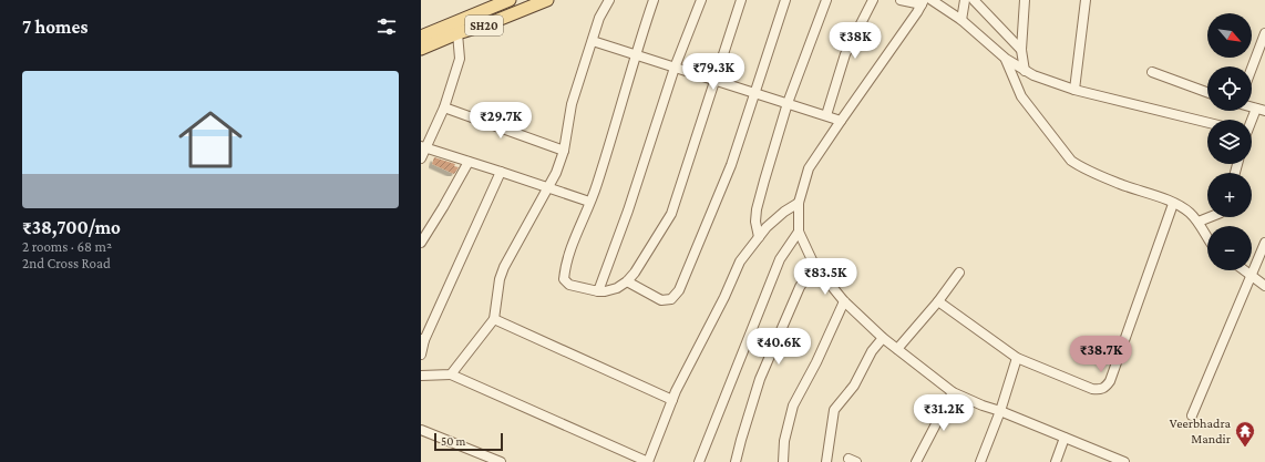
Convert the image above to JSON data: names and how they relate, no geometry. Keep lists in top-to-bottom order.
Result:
{
  "streets": {
    "main road": ["SH20"]
  },
  "places": {
    "temple": ["Veerbhadra Mandir"]
  },
  "scale_bar": "50 m",
  "north": "bottom right",
  "page": {
    "heading": "7 homes",
    "map_buttons": ["+", "−"],
    "price": [
      "₹38K",
      "₹79.3K",
      "₹29.7K",
      "₹83.5K",
      "₹40.6K",
      "₹38.7K",
      "₹31.2K"
    ],
    "list": [
      {
        "name": "₹38,700/mo",
        "note": "2 rooms · 68 m² · 2nd Cross Road"
      }
    ],
    "scale": "50 m"
  }
}
